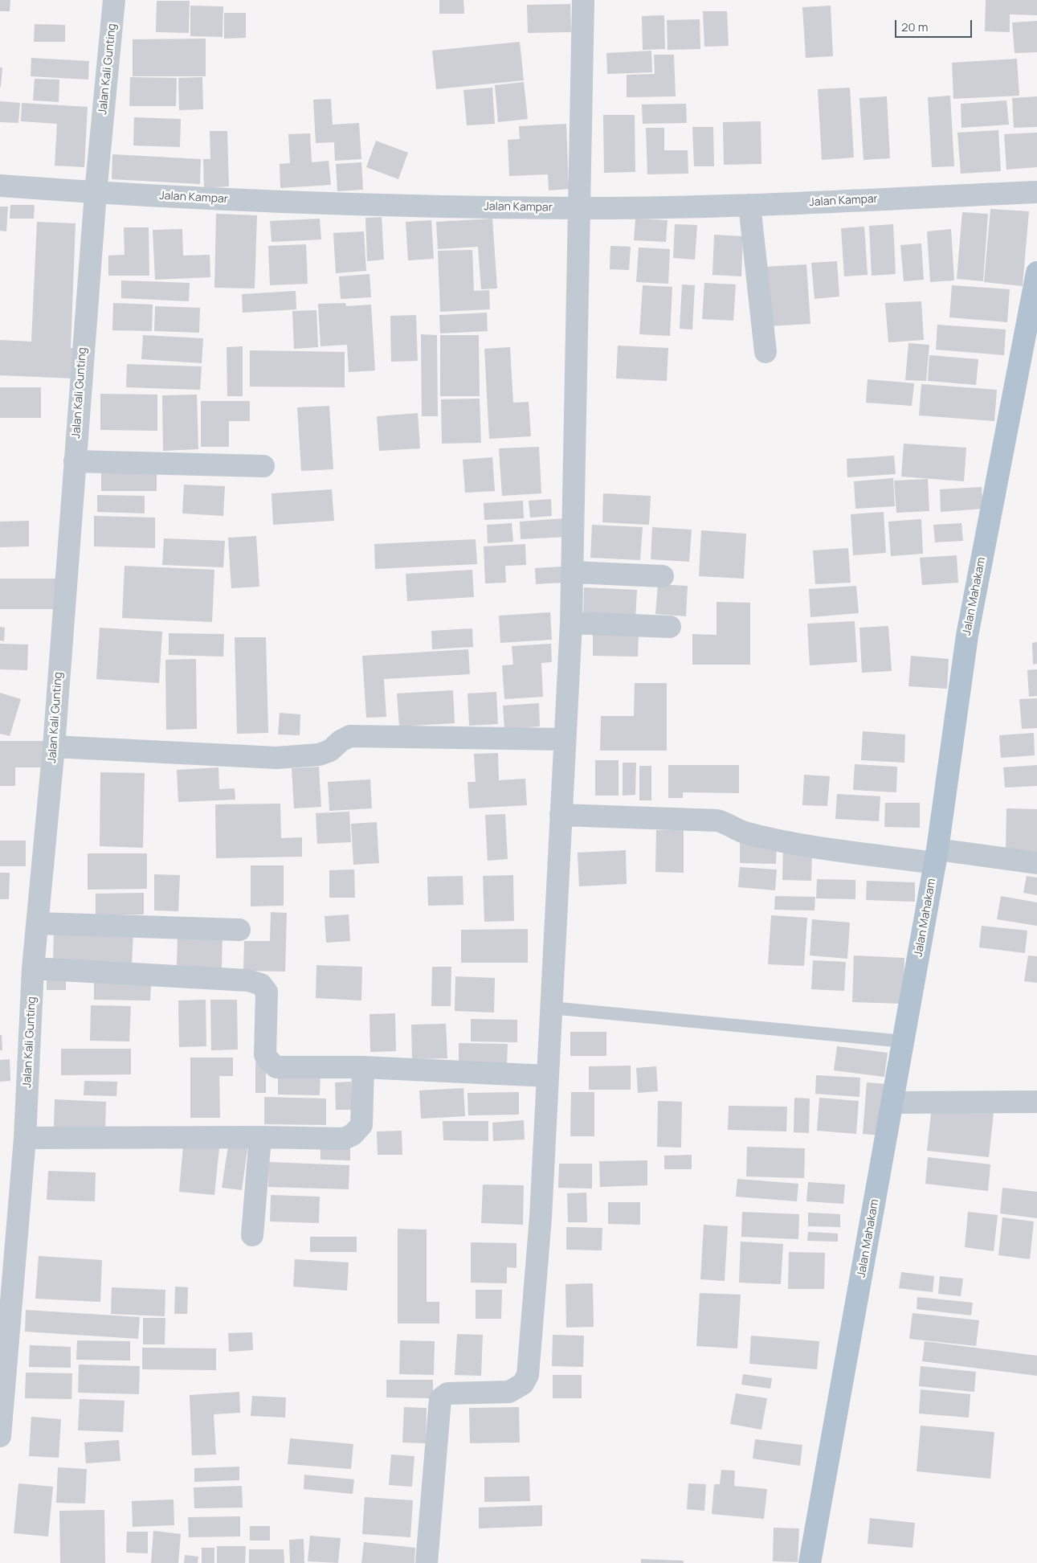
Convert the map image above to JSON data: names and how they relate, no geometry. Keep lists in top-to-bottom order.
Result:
{
  "streets": {
    "main road": ["Jalan Mahakam"],
    "street": ["Jalan Kali Gunting", "Jalan Kampar"]
  },
  "crossings": [
    ["Jalan Kali Gunting", "Jalan Kampar"]
  ],
  "scale_bar": "20 m"
}
